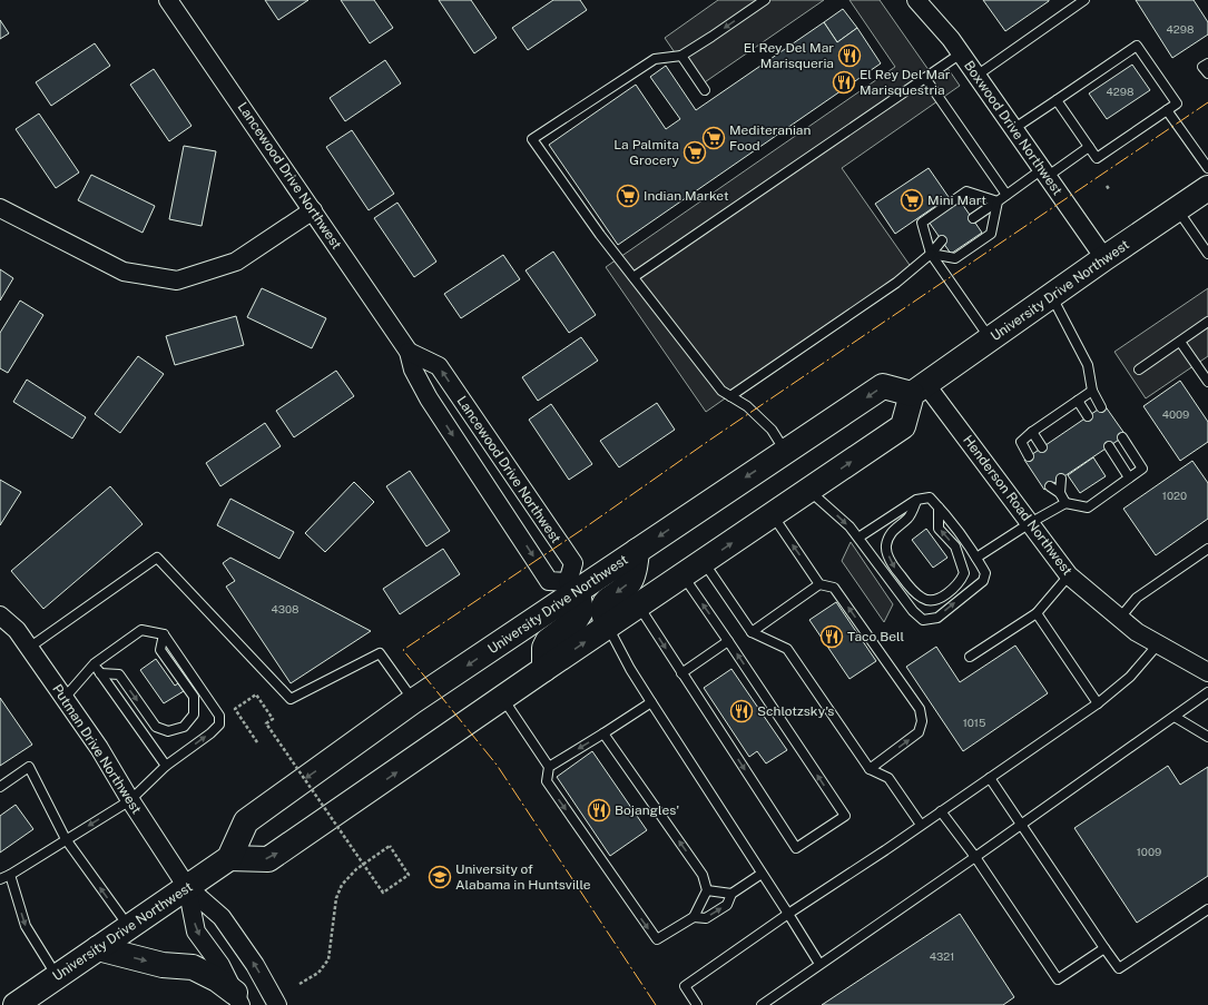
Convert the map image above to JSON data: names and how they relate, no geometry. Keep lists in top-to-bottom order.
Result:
{
  "streets": {
    "highway": ["University Drive Northwest"],
    "street": [
      "Boxwood Drive Northwest",
      "Lancewood Drive Northwest",
      "Henderson Road Northwest",
      "Putman Drive Northwest"
    ]
  },
  "crossings": [
    ["Boxwood Drive Northwest", "University Drive Northwest"],
    ["Lancewood Drive Northwest", "University Drive Northwest"],
    ["University Drive Northwest", "Henderson Road Northwest"],
    ["University Drive Northwest", "Putman Drive Northwest"]
  ],
  "places": {
    "restaurant": [
      "El Rey Del Mar Marisqueria",
      "El Rey Del Mar Marisquestria",
      "Taco Bell",
      "Schlotzsky's",
      "Bojangles'"
    ],
    "supermarket": [
      "Mediteranian Food",
      "La Palmita Grocery",
      "Indian Market",
      "Mini Mart"
    ],
    "school or university": ["University of Alabama in Huntsville"]
  },
  "house_numbers": [
    "4298",
    "4298",
    "4009",
    "1020",
    "4308",
    "1015",
    "1009",
    "4321"
  ]
}
